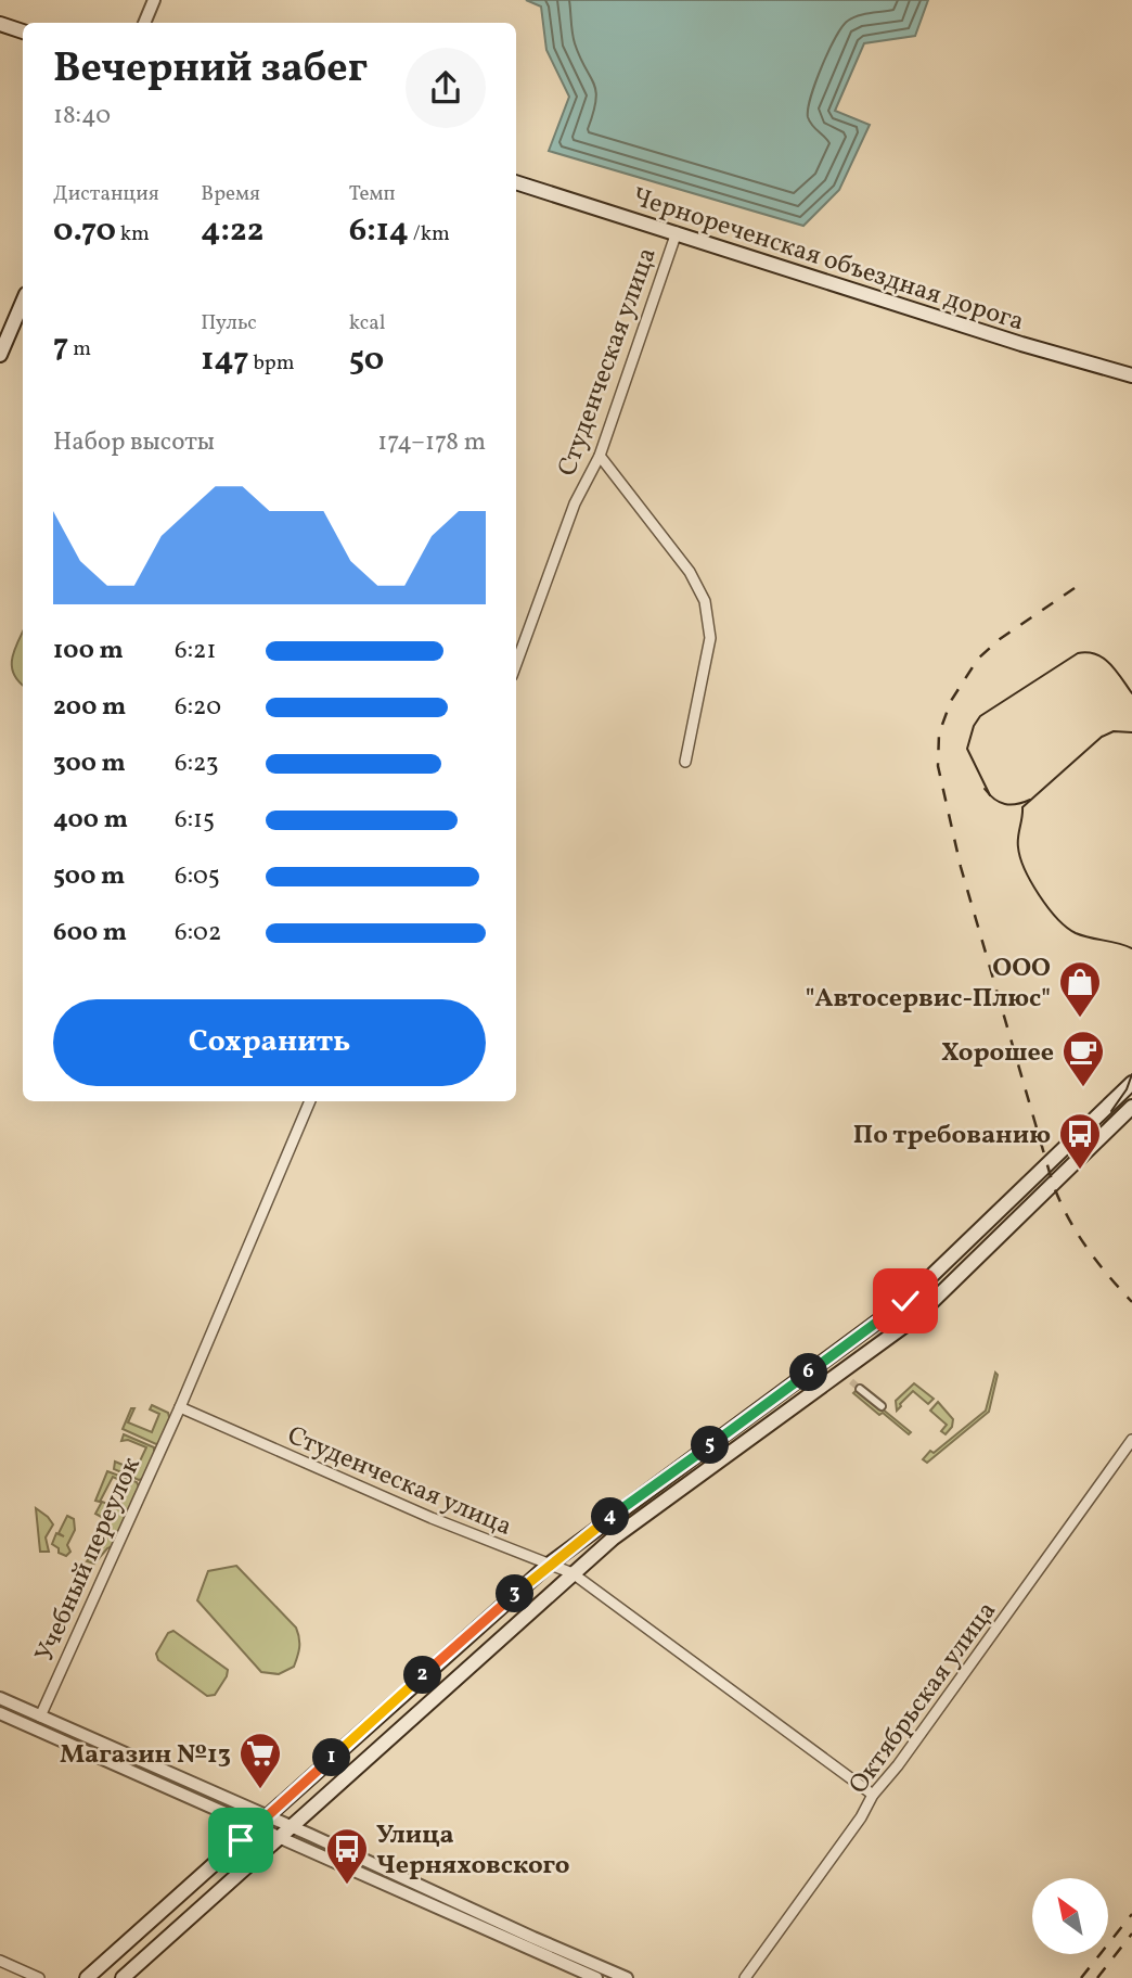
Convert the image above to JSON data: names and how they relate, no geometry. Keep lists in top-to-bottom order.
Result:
{
  "streets": {
    "main road": ["Чернореченская объездная дорога"],
    "street": ["Студенческая улица", "Учебный переулок", "Октябрьская улица"]
  },
  "crossings": [
    ["Чернореченская объездная дорога", "Студенческая улица"],
    ["Студенческая улица", "Учебный переулок"],
    ["Студенческая улица", "Октябрьская улица"]
  ],
  "places": {
    "shop": ["ООО \"Автосервис-Плюс\""],
    "cafe": ["Хорошее"],
    "bus stop": ["По требованию", "Улица Черняховского"],
    "supermarket": ["Магазин №13"]
  },
  "north": "top left",
  "page": {
    "heading": ["Вечерний забег", "18:40"],
    "stats": [
      ["Дистанция", "0.70 km"],
      ["Время", "4:22"],
      ["Темп", "6:14 /km"],
      ["7 m"],
      ["Пульс", "147 bpm"],
      ["kcal", "50"]
    ],
    "chart": ["Набор высоты", "174–178 m"],
    "list": [
      {
        "name": "100 m",
        "note": "6:21"
      },
      {
        "name": "200 m",
        "note": "6:20"
      },
      {
        "name": "300 m",
        "note": "6:23"
      },
      {
        "name": "400 m",
        "note": "6:15"
      },
      {
        "name": "500 m",
        "note": "6:05"
      },
      {
        "name": "600 m",
        "note": "6:02"
      }
    ],
    "buttons": "Сохранить",
    "pins": [
      "6",
      "5",
      "4",
      "3",
      "2",
      "1"
    ]
  }
}
